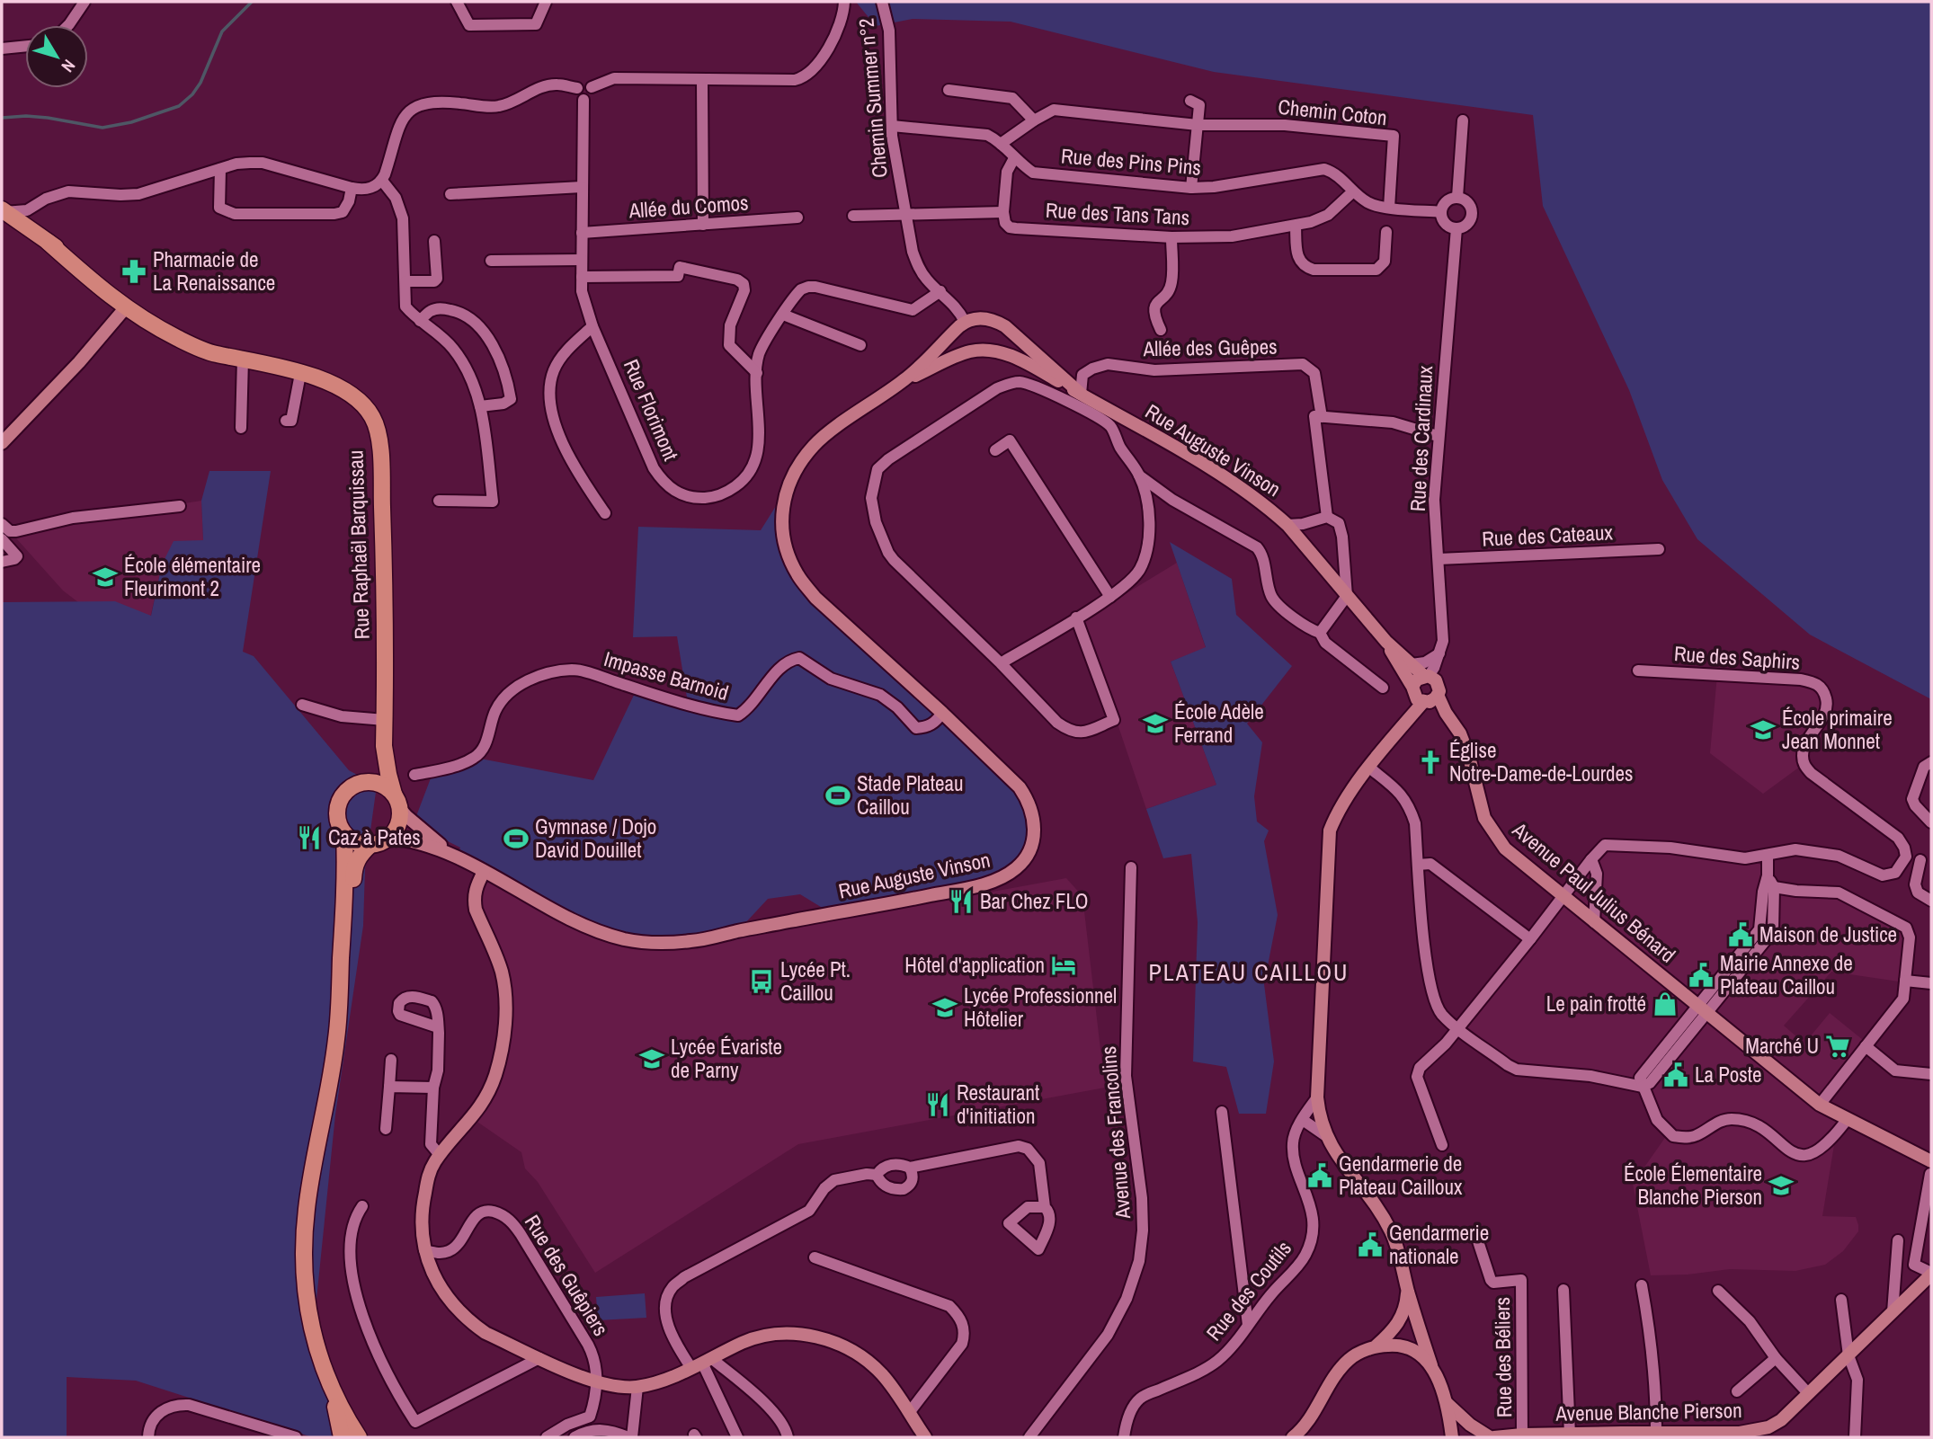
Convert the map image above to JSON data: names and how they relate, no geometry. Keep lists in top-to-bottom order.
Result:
{
  "streets": {
    "main road": [
      "Rue Auguste Vinson",
      "Rue Raphaël Barquissau",
      "Avenue Paul Julius Bénard",
      "Avenue Blanche Pierson"
    ],
    "street": [
      "Chemin Summer n°2",
      "Chemin Coton",
      "Rue des Pins Pins",
      "Allée du Comos",
      "Rue des Tans Tans",
      "Allée des Guêpes",
      "Rue Florimont",
      "Rue des Cardinaux",
      "Rue des Cateaux",
      "Rue des Saphirs",
      "Impasse Barnoid",
      "Avenue des Francolins",
      "Rue des Guêpiers",
      "Rue des Coutils",
      "Rue des Béliers"
    ]
  },
  "crossings": [
    ["Chemin Summer n°2", "Rue des Pins Pins"],
    ["Chemin Summer n°2", "Rue Florimont"],
    ["Chemin Summer n°2", "Rue Auguste Vinson"],
    ["Chemin Coton", "Rue des Pins Pins"],
    ["Rue des Pins Pins", "Rue des Tans Tans"],
    ["Rue des Pins Pins", "Rue des Cardinaux"],
    ["Allée du Comos", "Rue Florimont"],
    ["Allée des Guêpes", "Rue Auguste Vinson"],
    ["Rue des Cardinaux", "Rue des Cateaux"],
    ["Rue des Cardinaux", "Avenue Paul Julius Bénard"],
    ["Rue Auguste Vinson", "Rue Raphaël Barquissau"],
    ["Rue Auguste Vinson", "Impasse Barnoid"],
    ["Rue Auguste Vinson", "Avenue Paul Julius Bénard"],
    ["Rue des Béliers", "Avenue Blanche Pierson"]
  ],
  "districts": ["PLATEAU CAILLOU"],
  "places": {
    "pharmacy": ["Pharmacie de La Renaissance"],
    "school or university": [
      "École élémentaire Fleurimont 2",
      "École Adèle Ferrand",
      "École primaire Jean Monnet",
      "Lycée Professionnel Hôtelier",
      "Lycée Évariste de Parny",
      "École Élementaire Blanche Pierson"
    ],
    "church": ["Église Notre-Dame-de-Lourdes"],
    "sports": ["Stade Plateau Caillou", "Gymnase / Dojo David Douillet"],
    "restaurant": ["Caz à Pates", "Bar Chez FLO", "Restaurant d'initiation"],
    "public building": [
      "Maison de Justice",
      "Mairie Annexe de Plateau Caillou",
      "La Poste",
      "Gendarmerie de Plateau Cailloux",
      "Gendarmerie nationale"
    ],
    "hotel": ["Hôtel d'application"],
    "bus stop": ["Lycée Pt. Caillou"],
    "shop": ["Le pain frotté"],
    "supermarket": ["Marché U"]
  },
  "north": "bottom right"
}
